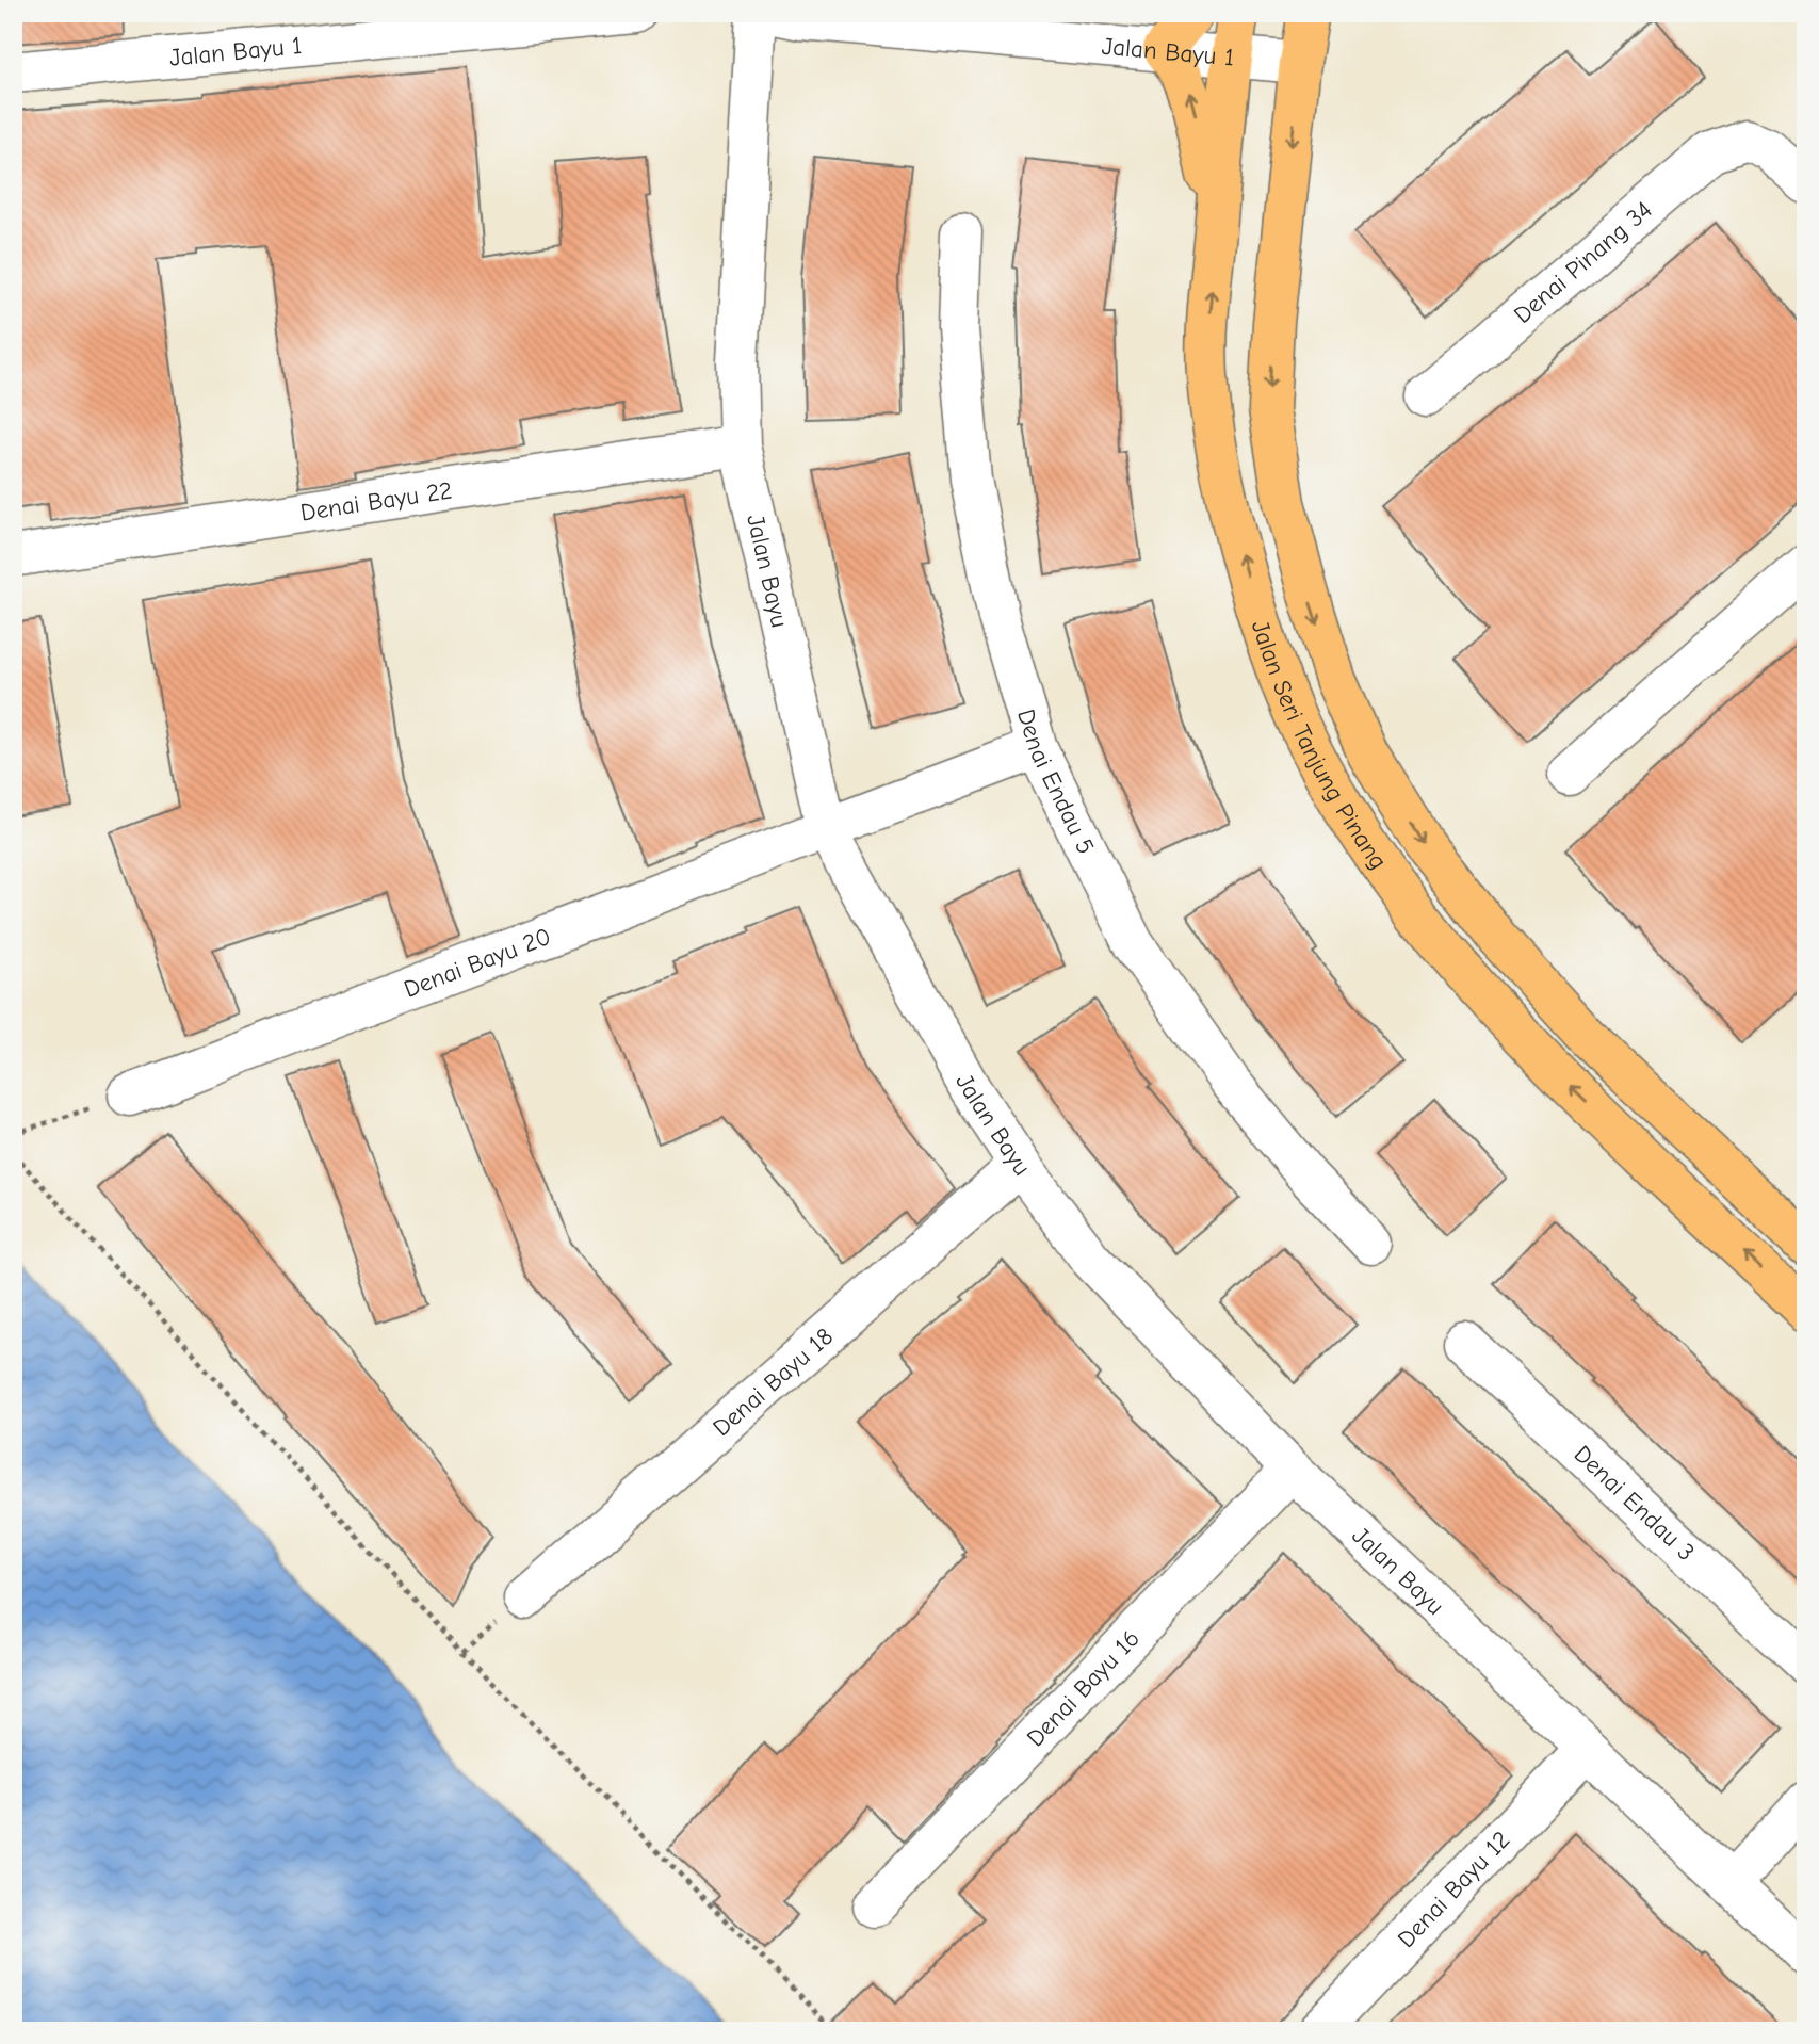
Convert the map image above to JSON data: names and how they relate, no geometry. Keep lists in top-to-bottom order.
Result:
{
  "streets": {
    "main road": ["Jalan Seri Tanjung Pinang"],
    "street": [
      "Jalan Bayu 1",
      "Denai Pinang 34",
      "Denai Bayu 22",
      "Jalan Bayu",
      "Denai Endau 5",
      "Denai Bayu 20",
      "Denai Bayu 18",
      "Denai Endau 3",
      "Denai Bayu 16",
      "Denai Bayu 12"
    ]
  },
  "crossings": [
    ["Jalan Bayu 1", "Jalan Seri Tanjung Pinang"],
    ["Denai Bayu 22", "Jalan Bayu"],
    ["Jalan Bayu", "Denai Bayu 20"],
    ["Jalan Bayu", "Denai Bayu 18"],
    ["Jalan Bayu", "Denai Bayu 16"],
    ["Jalan Bayu", "Denai Bayu 12"],
    ["Denai Endau 5", "Denai Bayu 20"]
  ]
}
